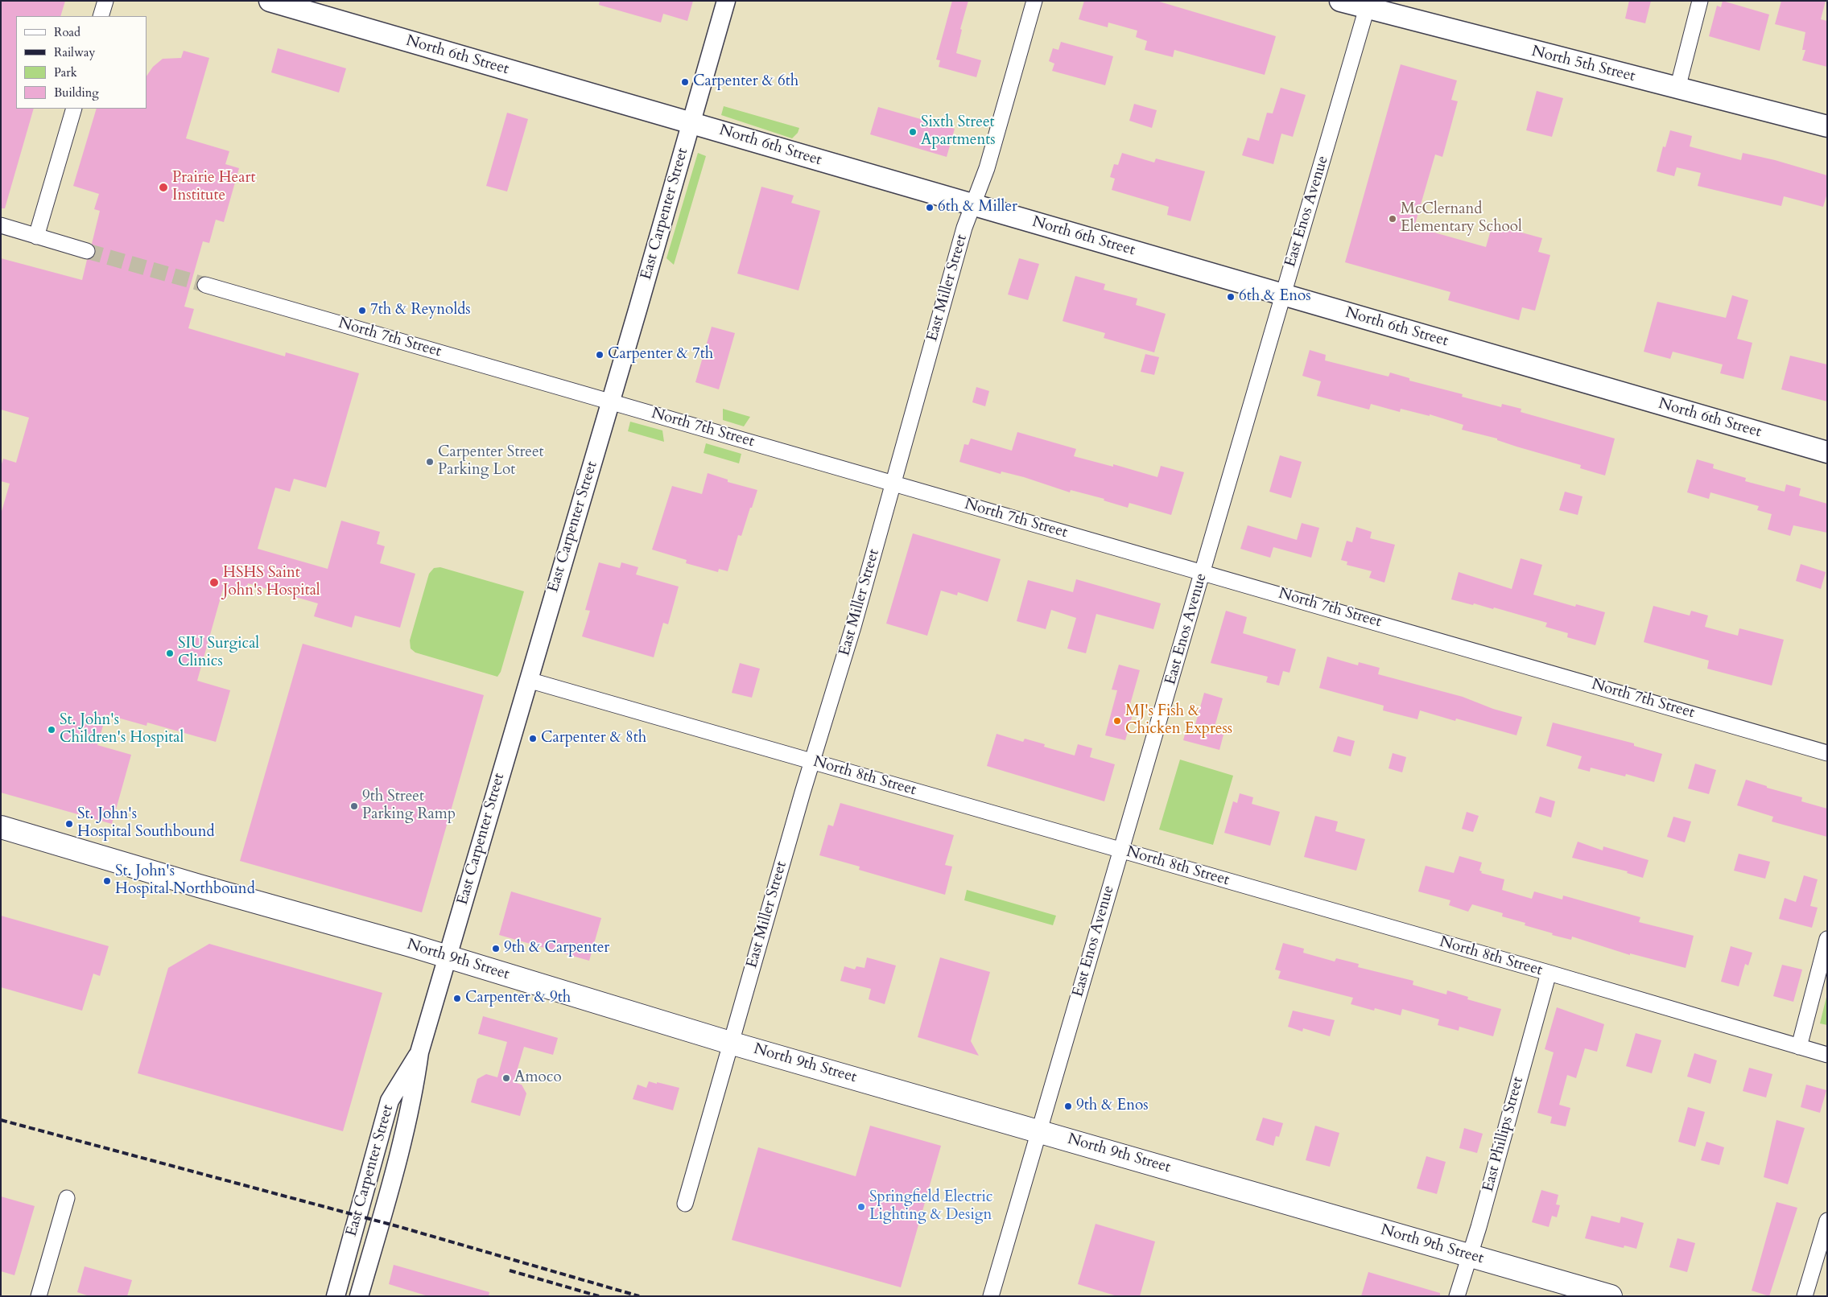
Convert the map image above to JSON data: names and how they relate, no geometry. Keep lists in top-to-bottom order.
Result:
{
  "streets": {
    "main road": ["North 6th Street", "North 5th Street", "North 9th Street"],
    "street": [
      "East Enos Avenue",
      "East Carpenter Street",
      "East Miller Street",
      "North 7th Street",
      "North 8th Street",
      "East Phillips Street"
    ]
  },
  "crossings": [
    ["North 6th Street", "East Enos Avenue"],
    ["North 6th Street", "East Carpenter Street"],
    ["North 6th Street", "East Miller Street"],
    ["North 5th Street", "East Enos Avenue"],
    ["East Enos Avenue", "North 7th Street"],
    ["East Enos Avenue", "North 8th Street"],
    ["East Enos Avenue", "North 9th Street"],
    ["East Carpenter Street", "North 7th Street"],
    ["East Carpenter Street", "North 8th Street"],
    ["East Carpenter Street", "North 9th Street"],
    ["East Miller Street", "North 7th Street"],
    ["East Miller Street", "North 8th Street"],
    ["East Miller Street", "North 9th Street"],
    ["North 8th Street", "East Phillips Street"],
    ["North 9th Street", "East Phillips Street"]
  ],
  "places": [
    "Carpenter & 6th",
    "Sixth Street Apartments",
    "Prairie Heart Institute",
    "6th & Miller",
    "McClernand Elementary School",
    "6th & Enos",
    "7th & Reynolds",
    "Carpenter & 7th",
    "Carpenter Street Parking Lot",
    "HSHS Saint John's Hospital",
    "SIU Surgical Clinics",
    "MJ's Fish & Chicken Express",
    "St. John's Children's Hospital",
    "Carpenter & 8th",
    "9th Street Parking Ramp",
    "St. John's Hospital Southbound",
    "St. John's Hospital Northbound",
    "9th & Carpenter",
    "Carpenter & 9th",
    "Amoco",
    "9th & Enos",
    "Springfield Electric Lighting & Design"
  ],
  "legend": [
    "Road",
    "Railway",
    "Park",
    "Building"
  ]
}
